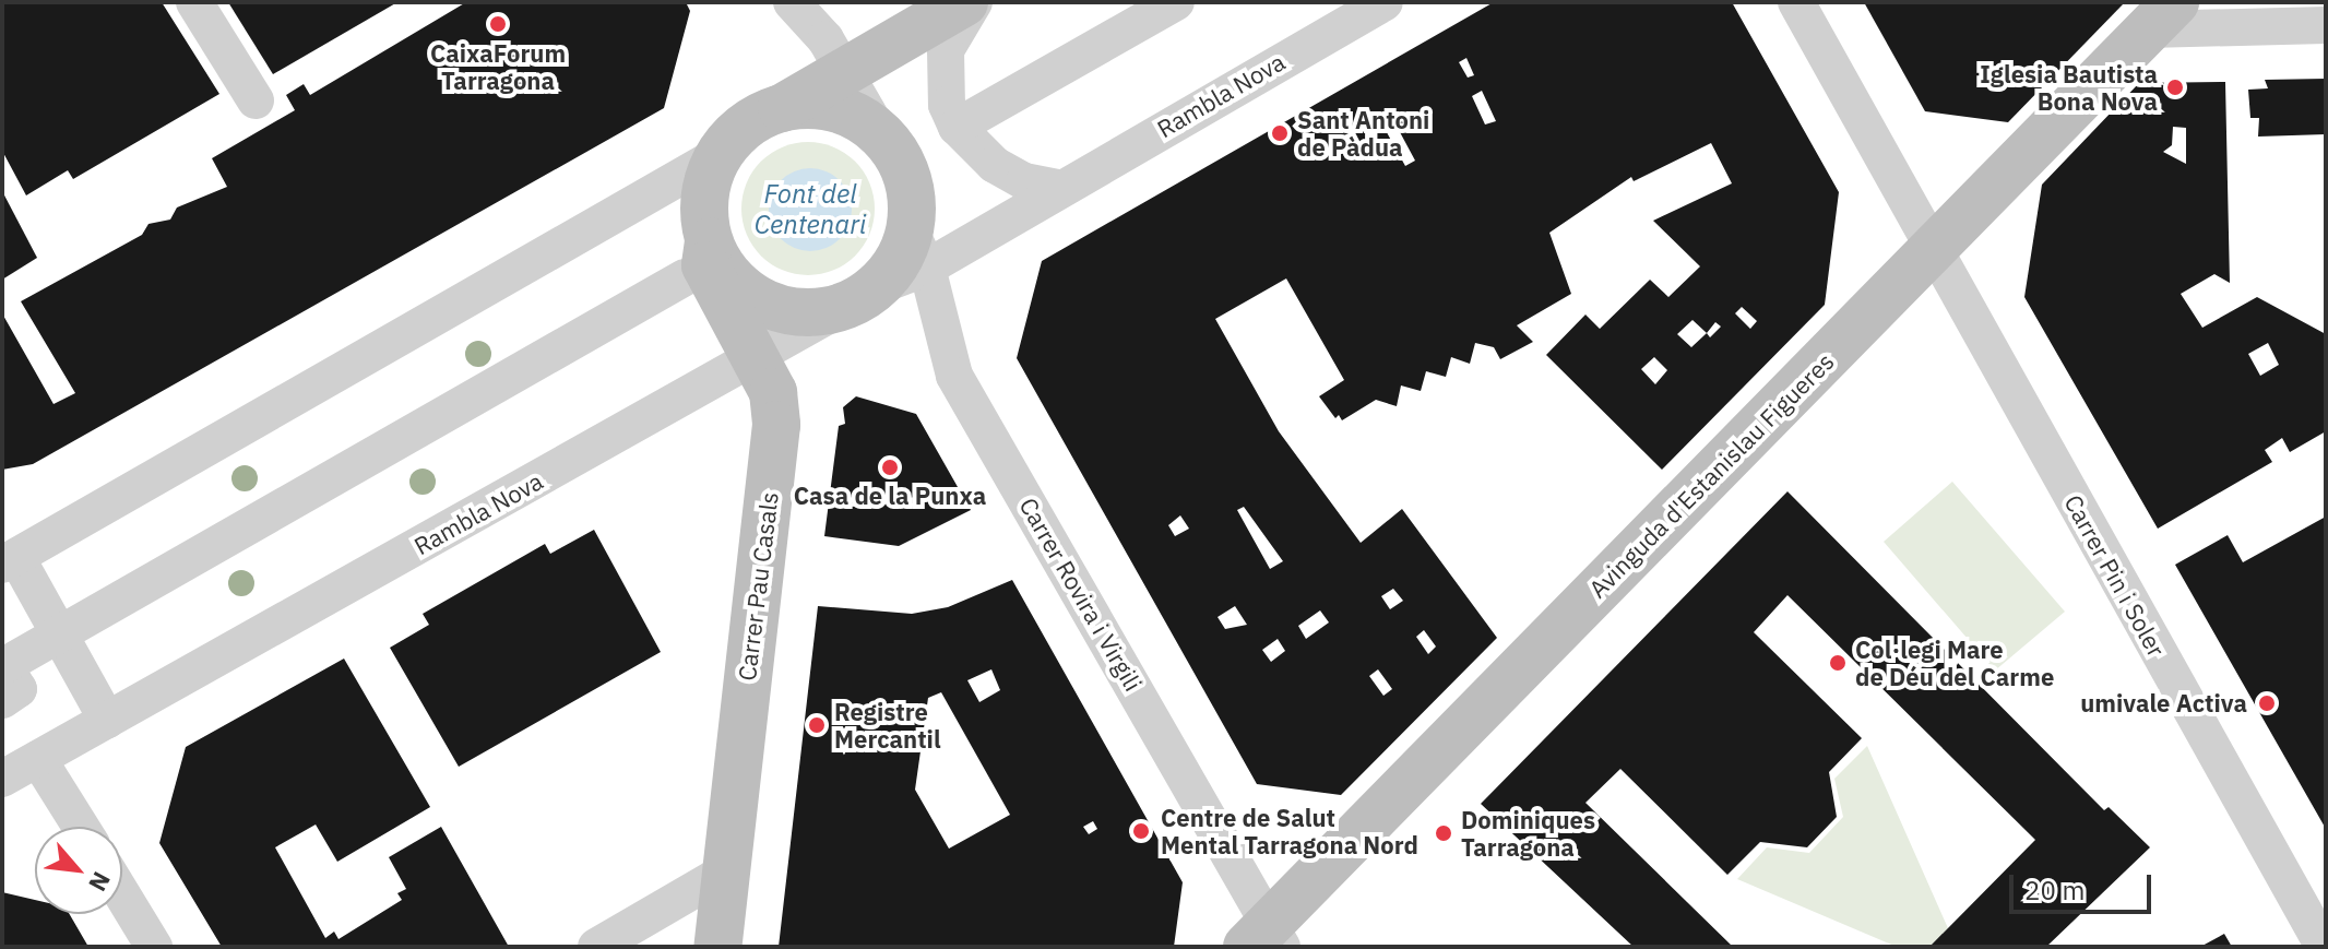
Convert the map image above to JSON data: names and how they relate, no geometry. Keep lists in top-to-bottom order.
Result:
{
  "streets": {
    "main road": ["Avinguda d'Estanislau Figueres", "Carrer Pau Casals"],
    "street": ["Rambla Nova", "Carrer Pin i Soler", "Carrer Rovira i Virgili"]
  },
  "crossings": [
    ["Rambla Nova", "Carrer Pau Casals"],
    ["Rambla Nova", "Carrer Rovira i Virgili"],
    ["Avinguda d'Estanislau Figueres", "Carrer Pin i Soler"],
    ["Avinguda d'Estanislau Figueres", "Carrer Rovira i Virgili"],
    ["Carrer Pau Casals", "Carrer Rovira i Virgili"]
  ],
  "water": ["Font del Centenari"],
  "places": [
    "CaixaForum Tarragona",
    "Iglesia Bautista Bona Nova",
    "Sant Antoni de Pàdua",
    "Casa de la Punxa",
    "Col·legi Mare de Déu del Carme",
    "umivale Activa",
    "Registre Mercantil",
    "Centre de Salut Mental Tarragona Nord",
    "Dominiques Tarragona"
  ],
  "scale_bar": "20 m",
  "north": "bottom right"
}
